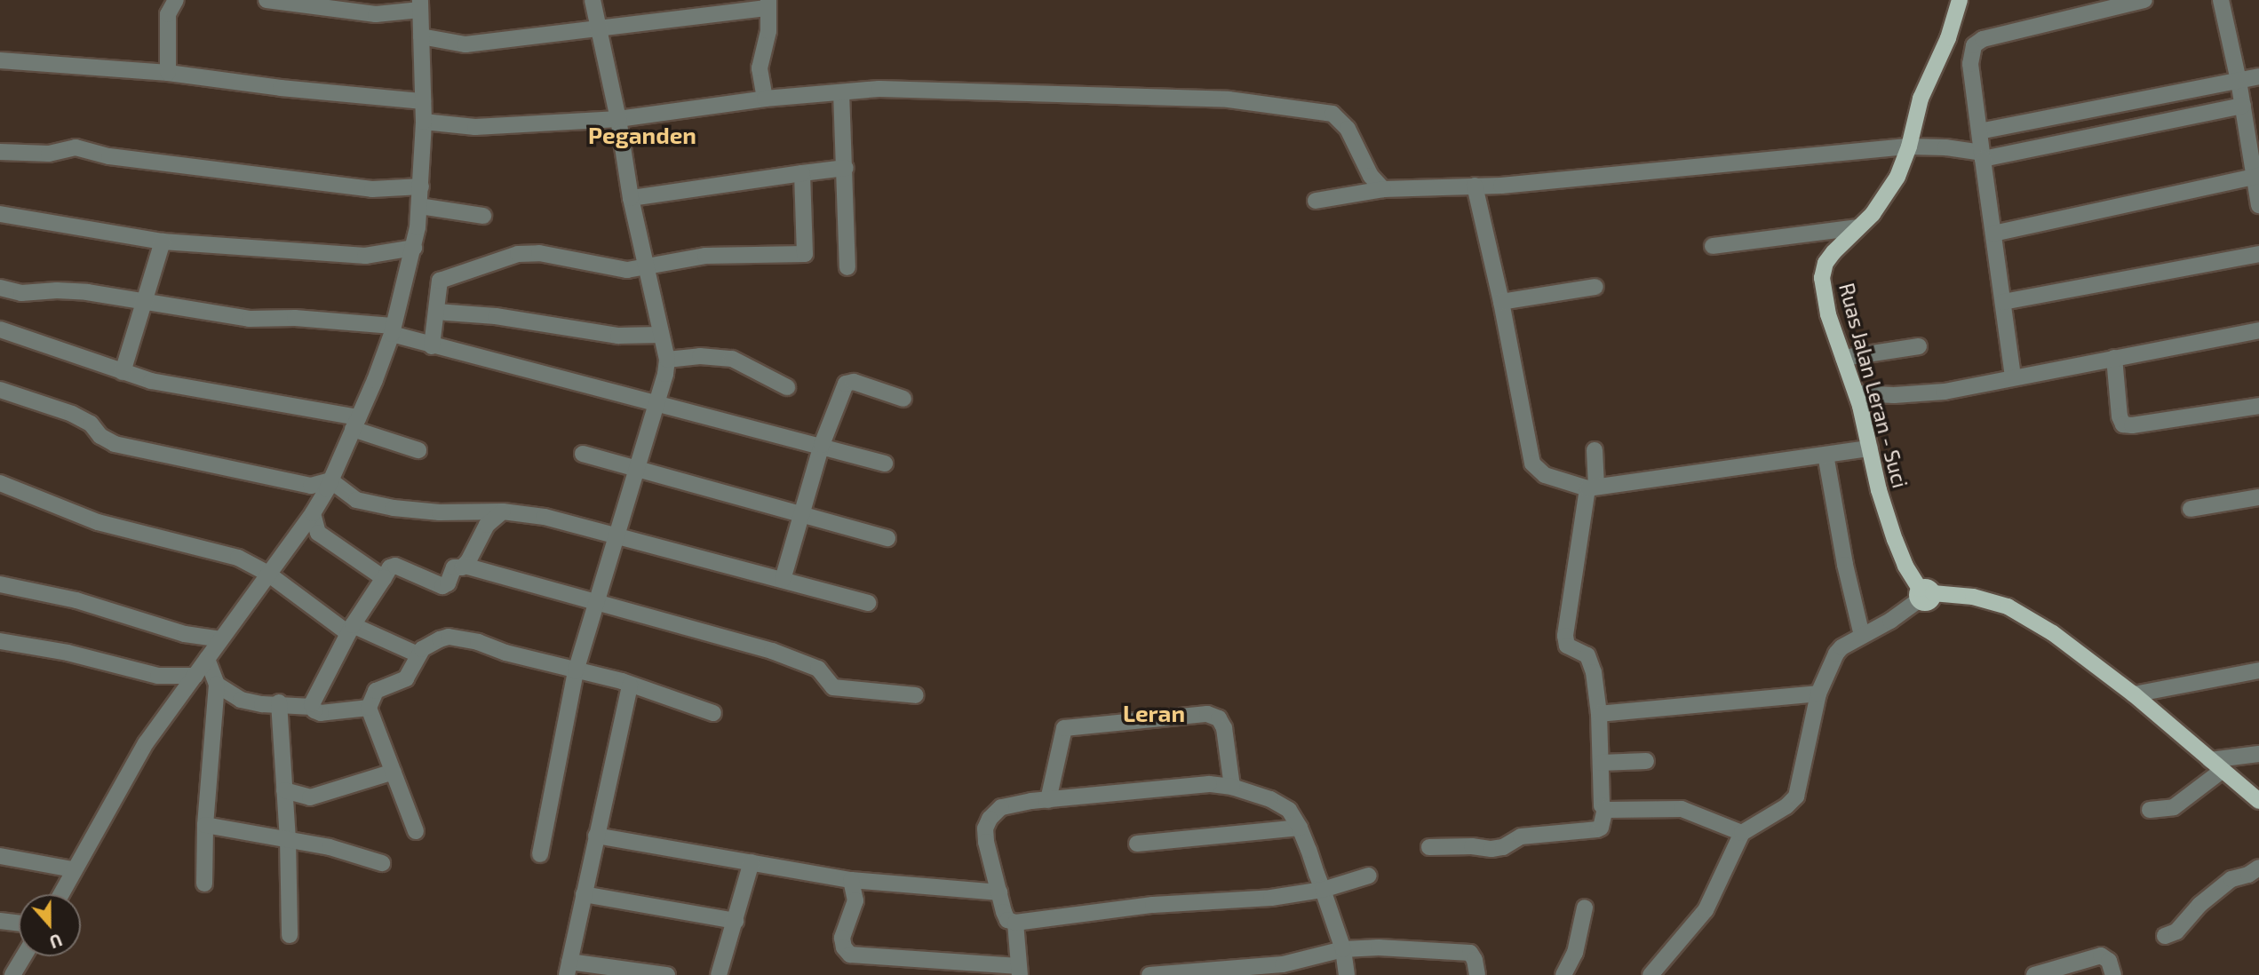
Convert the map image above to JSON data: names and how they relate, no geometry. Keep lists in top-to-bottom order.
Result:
{
  "streets": {
    "main road": ["Ruas Jalan Leran - Suci"]
  },
  "districts": ["Peganden", "Leran"],
  "north": "bottom"
}
